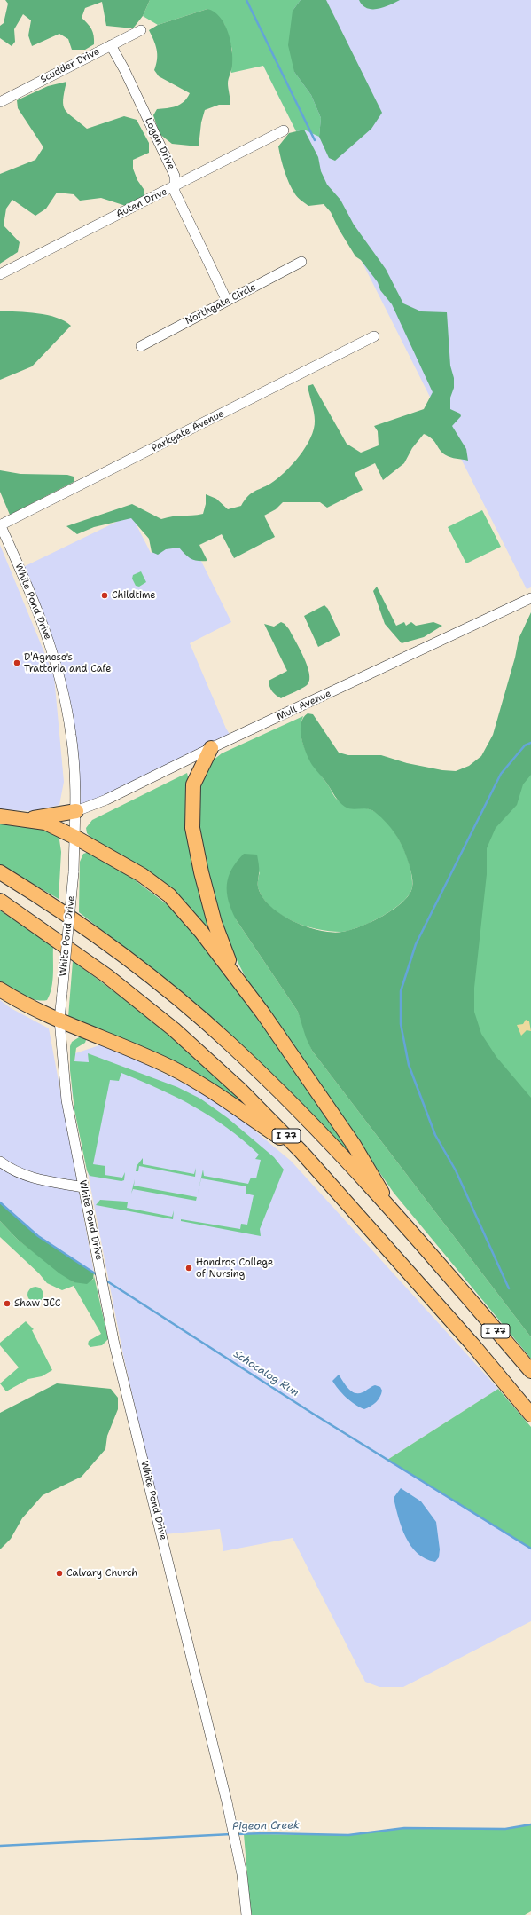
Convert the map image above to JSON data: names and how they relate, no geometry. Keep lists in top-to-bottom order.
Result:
{
  "streets": {
    "highway": ["I 77"],
    "street": [
      "Scudder Drive",
      "Logan Drive",
      "Auten Drive",
      "Northgate Circle",
      "Parkgate Avenue",
      "White Pond Drive",
      "Mull Avenue"
    ]
  },
  "crossings": [
    ["Scudder Drive", "Logan Drive"],
    ["Logan Drive", "Auten Drive"],
    ["Logan Drive", "Northgate Circle"],
    ["Parkgate Avenue", "White Pond Drive"],
    ["White Pond Drive", "Mull Avenue"]
  ],
  "water": ["Schocalog Run", "Pigeon Creek"],
  "places": [
    "Childtime",
    "D'Agnese's Trattoria and Cafe",
    "Hondros College of Nursing",
    "Shaw JCC",
    "Calvary Church"
  ]
}
